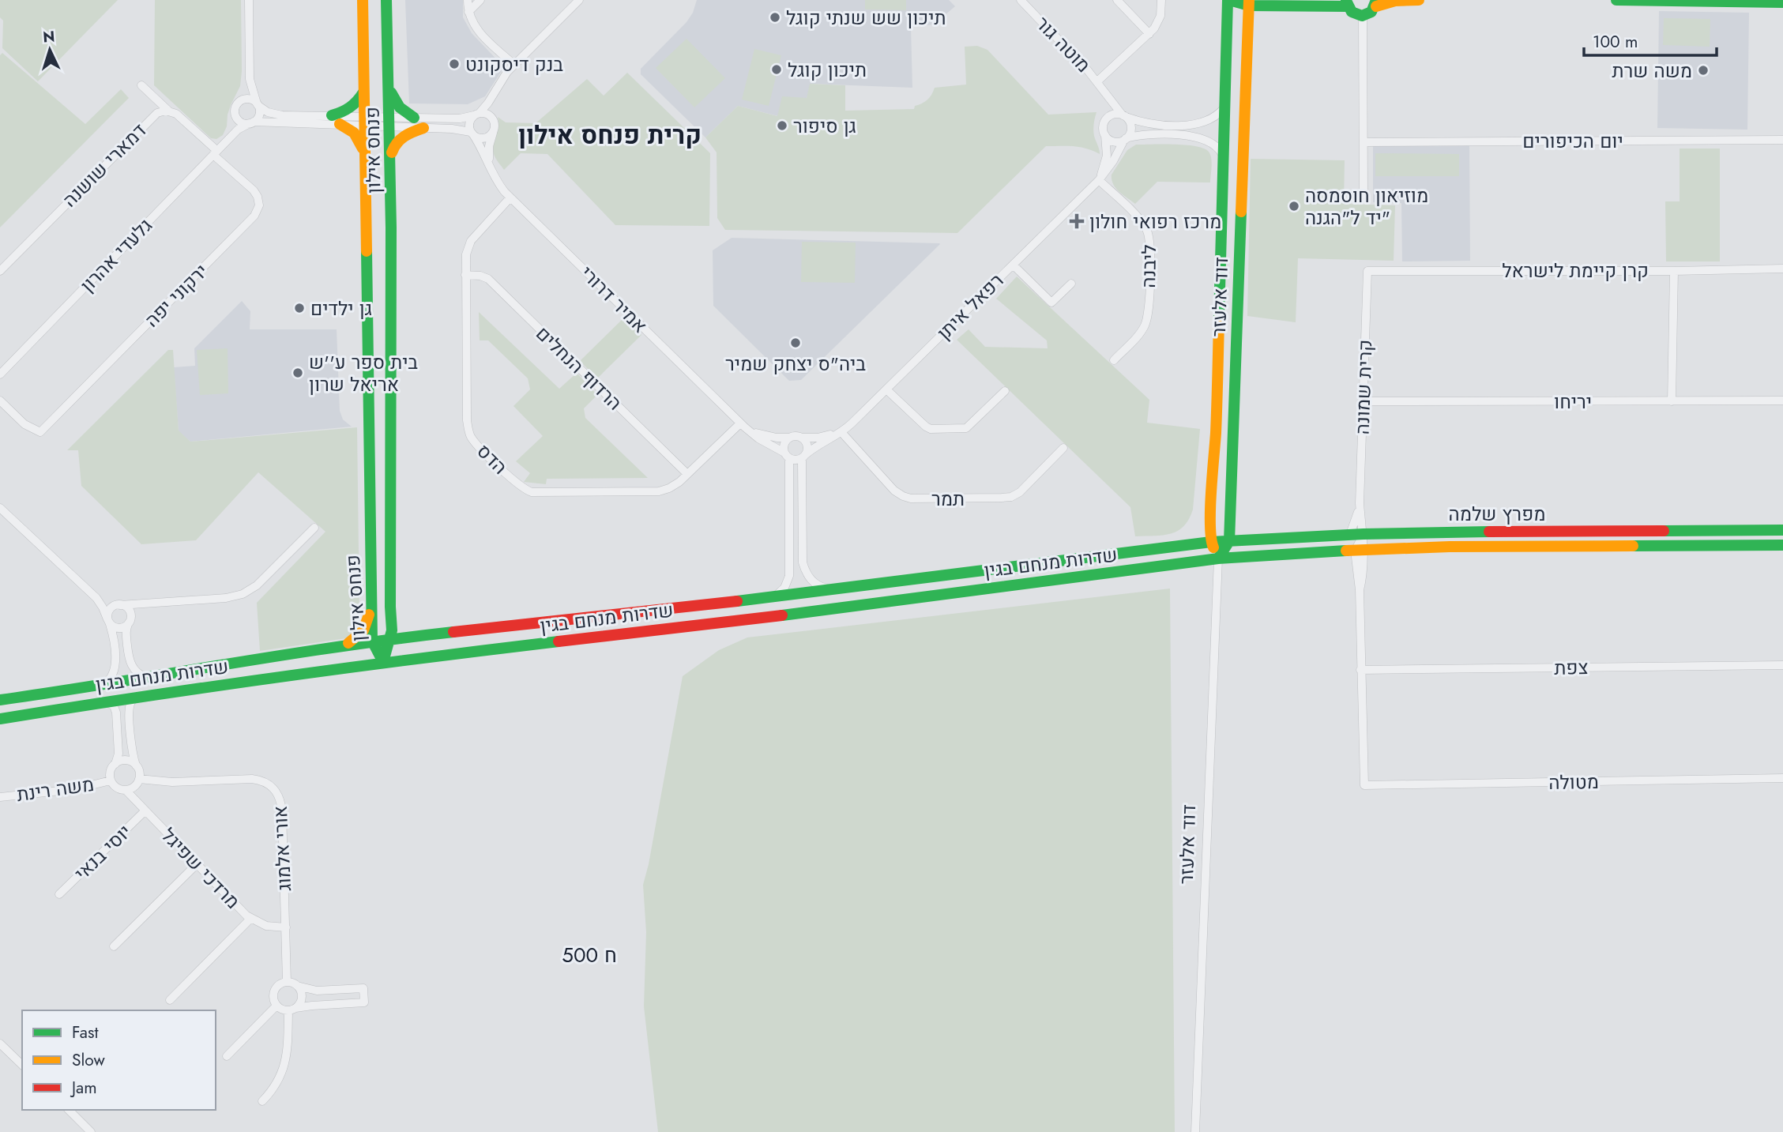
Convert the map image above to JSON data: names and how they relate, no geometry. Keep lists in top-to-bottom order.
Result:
{
  "streets": {
    "street": [
      "מוטה גור",
      "יום הכיפורים",
      "פנחס אילון",
      "דמארי שושנה",
      "גלעדי אהרון",
      "ליבנה",
      "קרן קיימת לישראל",
      "ירקוני יפה",
      "דוד אלעזר",
      "אמיר דרורי",
      "רפאל איתן",
      "הרדוף הנחלים",
      "קרית שמונה",
      "יריחו",
      "הדס",
      "תמר",
      "מפרץ שלמה",
      "שדרות מנחם בגין",
      "צפת",
      "מטולה",
      "משה רינת",
      "אורי אלמוג",
      "יוסי בנאי",
      "מרדכי שפיגל"
    ]
  },
  "crossings": [
    ["מוטה גור", "רפאל איתן"],
    ["פנחס אילון", "שדרות מנחם בגין"],
    ["גלעדי אהרון", "ירקוני יפה"],
    ["ליבנה", "רפאל איתן"],
    ["קרן קיימת לישראל", "קרית שמונה"],
    ["דוד אלעזר", "מפרץ שלמה"],
    ["דוד אלעזר", "שדרות מנחם בגין"],
    ["אמיר דרורי", "רפאל איתן"],
    ["אמיר דרורי", "הדס"],
    ["רפאל איתן", "תמר"],
    ["הרדוף הנחלים", "הדס"],
    ["קרית שמונה", "יריחו"],
    ["קרית שמונה", "מפרץ שלמה"],
    ["מפרץ שלמה", "שדרות מנחם בגין"],
    ["צפת", "מטולה"],
    ["משה רינת", "אורי אלמוג"],
    ["משה רינת", "מרדכי שפיגל"],
    ["אורי אלמוג", "מרדכי שפיגל"],
    ["יוסי בנאי", "מרדכי שפיגל"]
  ],
  "districts": ["קרית פנחס אילון", "ח 500"],
  "places": {
    "other": [
      "תיכון שש שנתי קוגל",
      "בנק דיסקונט",
      "תיכון קוגל",
      "משה שרת",
      "גן סיפור",
      "מוזיאון חוסמסה יד ל\"הגנה\"",
      "גן ילדים",
      "ביה\"ס יצחק שמיר",
      "בית ספר ע''ש אריאל שרון"
    ],
    "health": ["מרכז רפואי חולון"]
  },
  "legend": ["Fast", "Slow", "Jam"],
  "scale_bar": "100 m",
  "north": "top"
}
